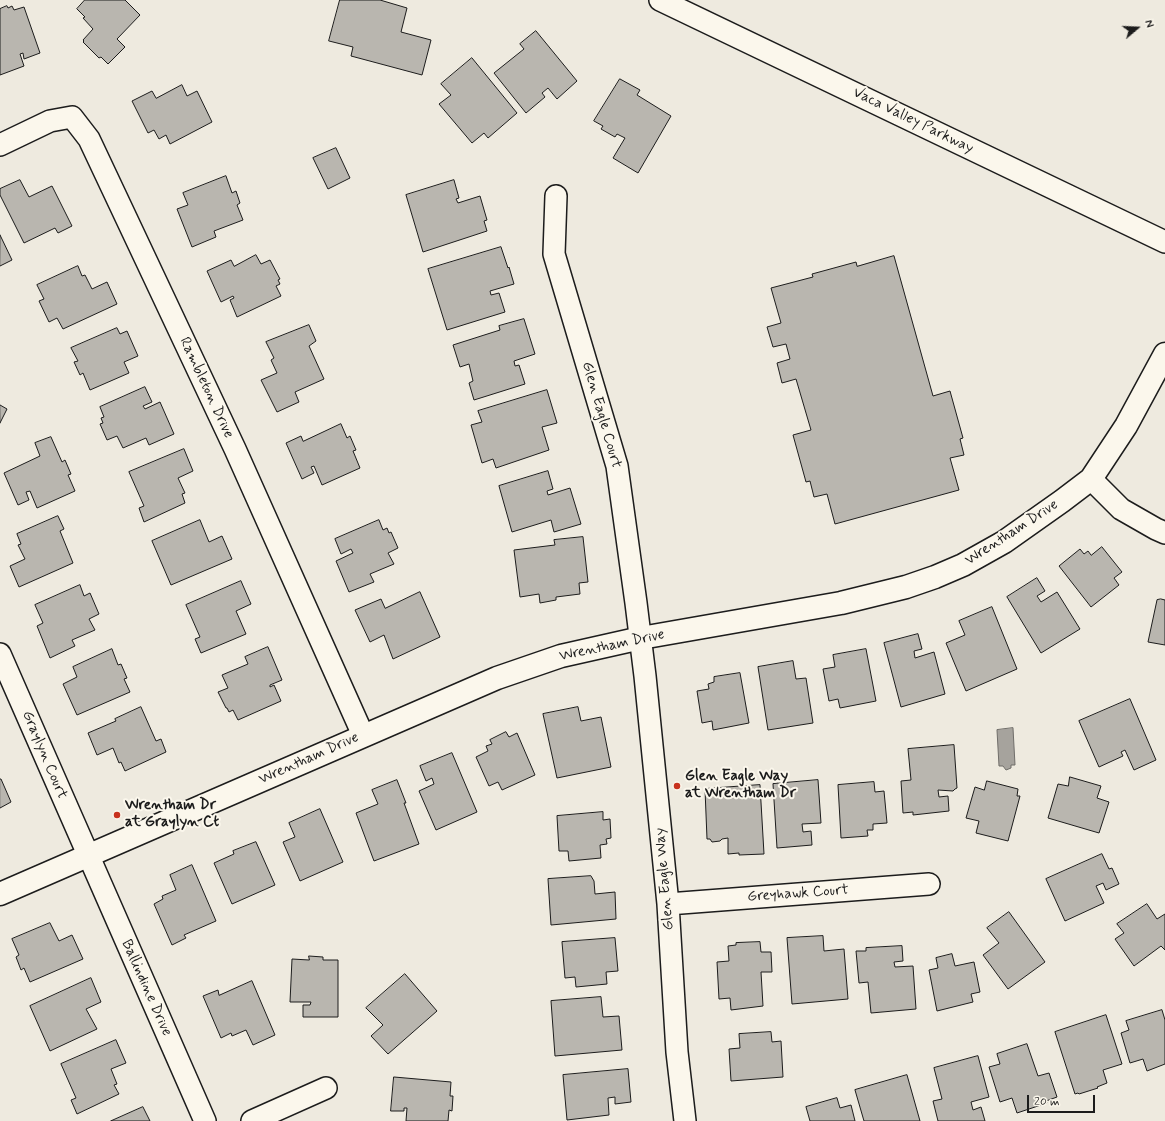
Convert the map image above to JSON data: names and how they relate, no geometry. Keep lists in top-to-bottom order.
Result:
{
  "streets": {
    "street": [
      "Vaca Valley Parkway",
      "Rambleton Drive",
      "Glen Eagle Court",
      "Wrentham Drive",
      "Graylyn Court",
      "Glen Eagle Way",
      "Greyhawk Court",
      "Ballindine Drive"
    ]
  },
  "crossings": [
    ["Rambleton Drive", "Wrentham Drive"],
    ["Glen Eagle Court", "Wrentham Drive"],
    ["Glen Eagle Court", "Glen Eagle Way"],
    ["Wrentham Drive", "Graylyn Court"],
    ["Wrentham Drive", "Glen Eagle Way"],
    ["Wrentham Drive", "Ballindine Drive"],
    ["Graylyn Court", "Ballindine Drive"],
    ["Glen Eagle Way", "Greyhawk Court"]
  ],
  "places": ["Glen Eagle Way at Wrentham Dr", "Wrentham Dr at Graylyn Ct"],
  "scale_bar": "20 m",
  "north": "right"
}
